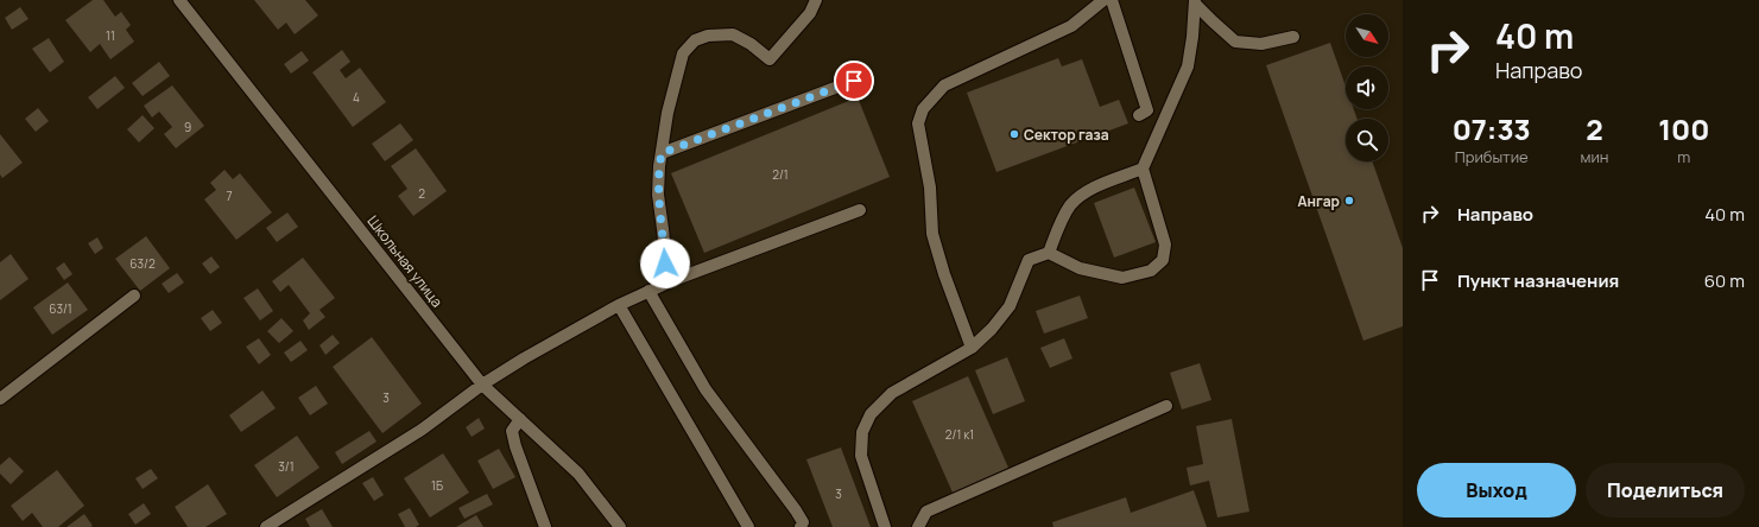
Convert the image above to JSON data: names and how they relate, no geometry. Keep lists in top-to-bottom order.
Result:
{
  "streets": {
    "street": ["Школьная улица"]
  },
  "places": ["Сектор газа", "Ангар"],
  "house_numbers": [
    "11",
    "4",
    "9",
    "2/1",
    "2",
    "7",
    "63/2",
    "63/1",
    "3",
    "2/1 к1",
    "3/1",
    "1Б",
    "3"
  ],
  "north": "bottom right",
  "page": {
    "turn": ["40 m", "Направо"],
    "eta": [
      "07:33",
      "Прибытие",
      "2",
      "мин",
      "100",
      "m"
    ],
    "list": [
      {
        "name": "Направо",
        "value": "40 m"
      },
      {
        "name": "Пункт назначения",
        "value": "60 m"
      }
    ],
    "buttons": ["Выход", "Поделиться"]
  }
}
